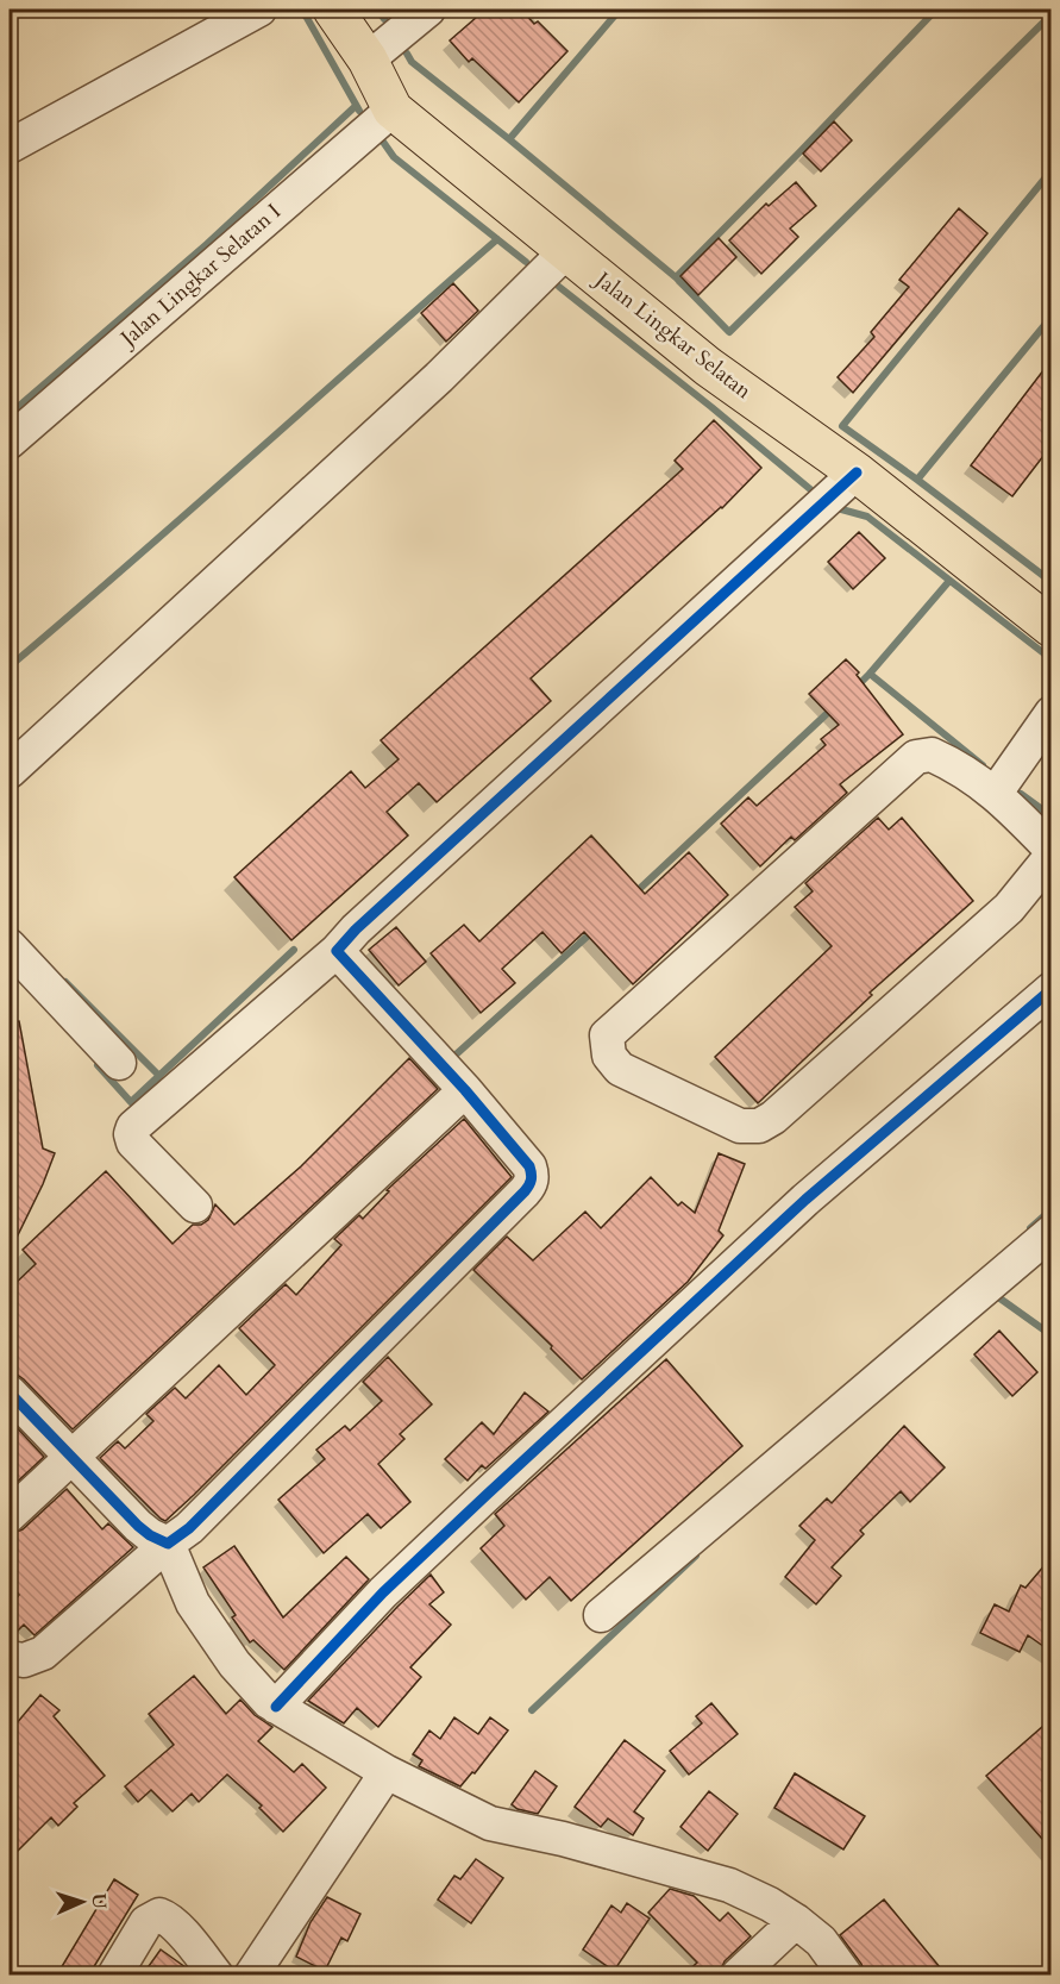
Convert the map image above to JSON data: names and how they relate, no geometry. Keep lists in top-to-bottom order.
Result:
{
  "streets": {
    "highway": ["Jalan Lingkar Selatan"],
    "street": ["Jalan Lingkar Selatan I"]
  },
  "crossings": [
    ["Jalan Lingkar Selatan I", "Jalan Lingkar Selatan"]
  ],
  "north": "right"
}
